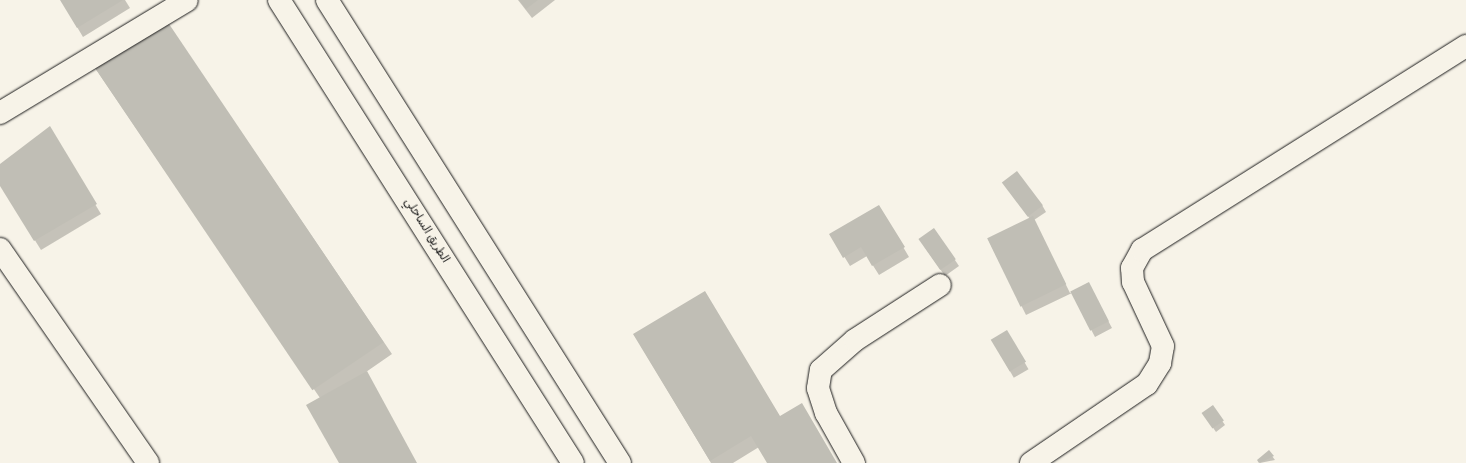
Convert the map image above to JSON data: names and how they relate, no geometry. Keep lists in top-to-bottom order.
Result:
{
  "streets": {
    "main road": ["الطريق الساحلي"]
  }
}
